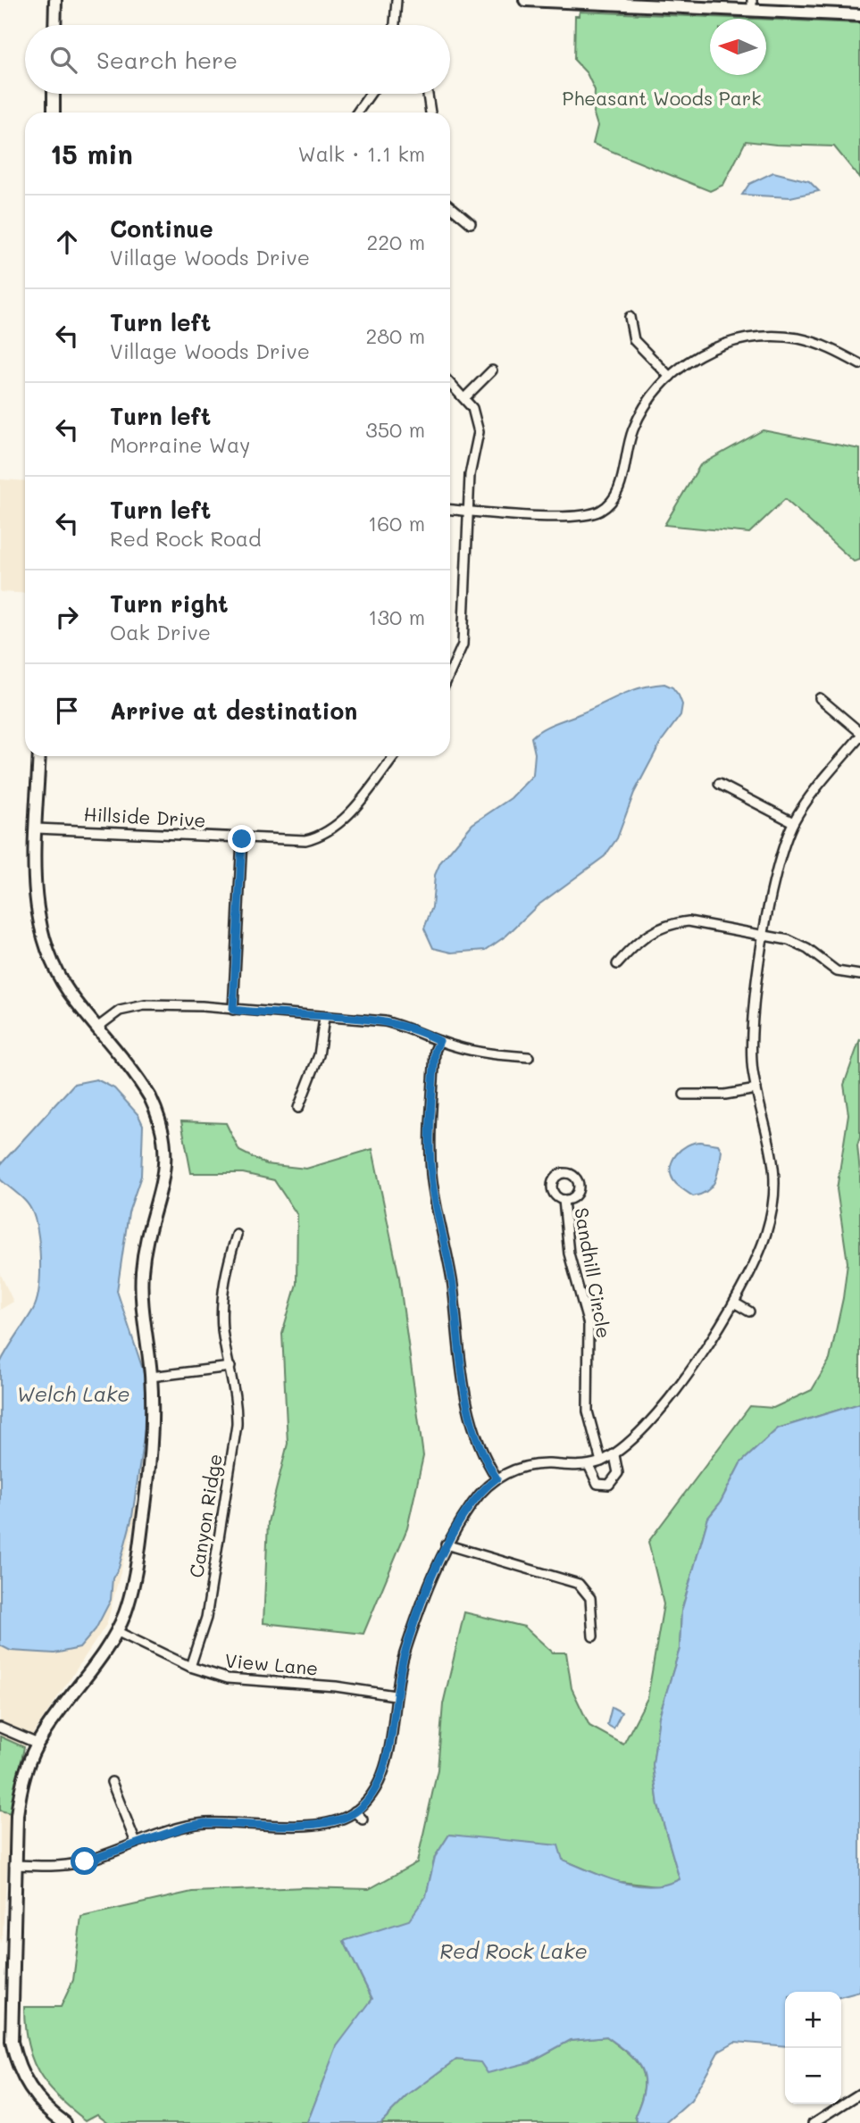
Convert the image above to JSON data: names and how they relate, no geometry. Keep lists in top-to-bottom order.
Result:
{
  "streets": {
    "street": [
      "Hillside Drive",
      "Sandhill Circle",
      "Canyon Ridge",
      "View Lane"
    ]
  },
  "crossings": [
    ["Canyon Ridge", "View Lane"]
  ],
  "water": ["Welch Lake", "Red Rock Lake"],
  "parks": ["Pheasant Woods Park"],
  "north": "left",
  "page": {
    "search": "Search here",
    "heading": ["15 min", "Walk · 1.1 km"],
    "list": [
      ["Continue", "Village Woods Drive", "220 m"],
      ["Turn left", "Village Woods Drive", "280 m"],
      ["Turn left", "Morraine Way", "350 m"],
      ["Turn left", "Red Rock Road", "160 m"],
      ["Turn right", "Oak Drive", "130 m"],
      "Arrive at destination"
    ],
    "map_buttons": ["+", "−"]
  }
}
